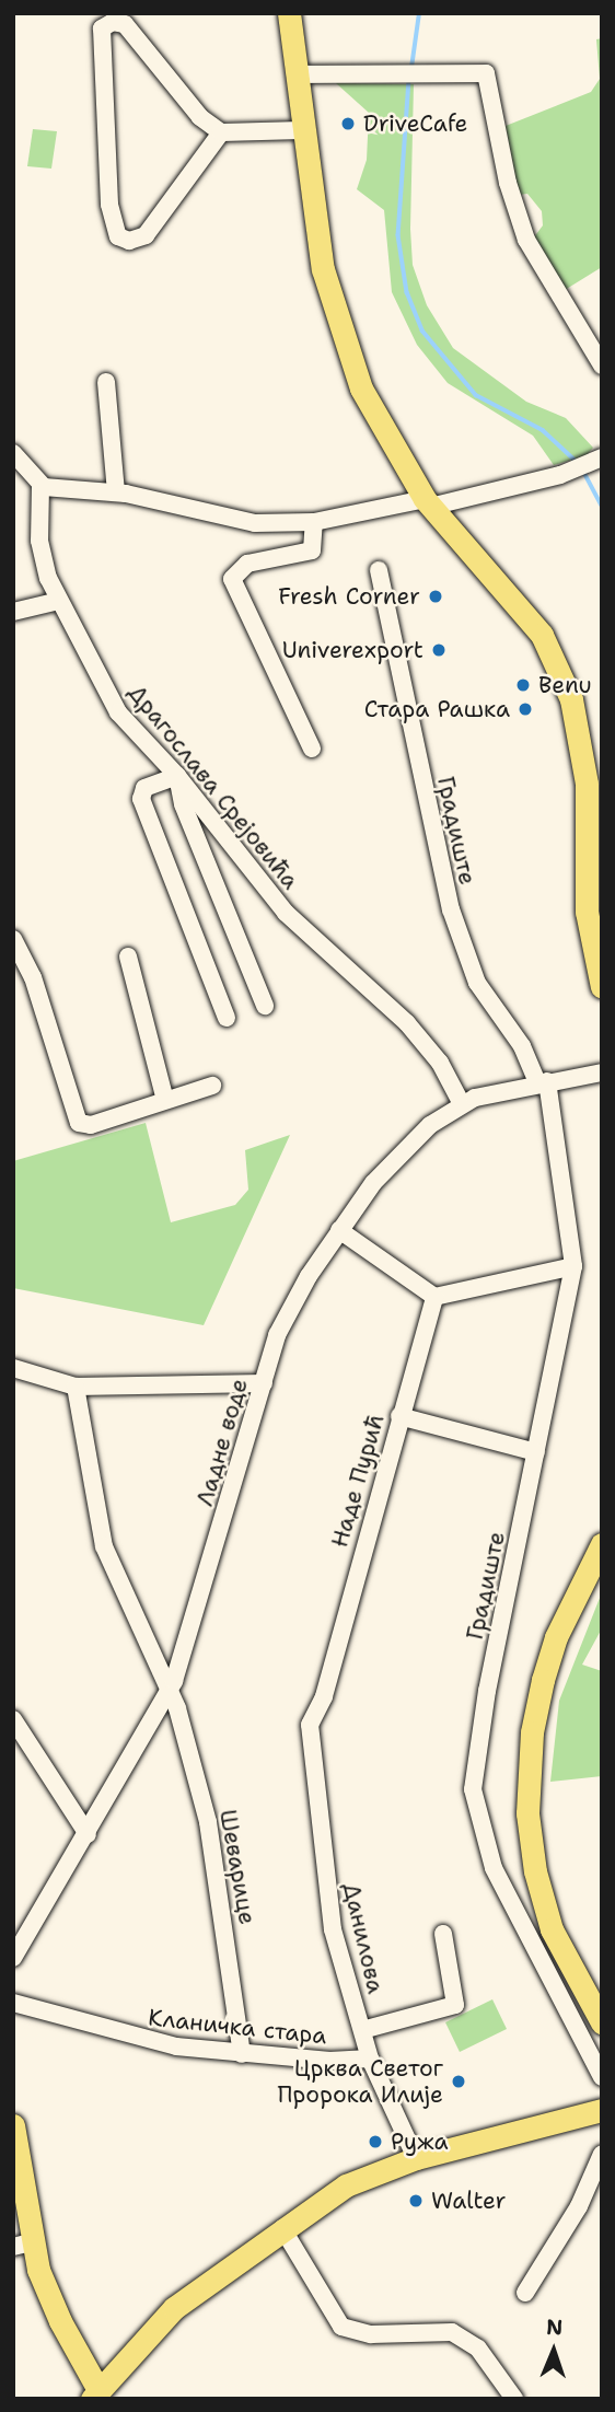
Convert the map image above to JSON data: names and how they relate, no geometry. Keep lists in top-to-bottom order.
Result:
{
  "streets": {
    "street": [
      "Драгослава Срејовића",
      "Градиште",
      "Ладне воде",
      "Наде Пурић",
      "Шеварице",
      "Данилова",
      "Кланичка стара"
    ]
  },
  "crossings": [
    ["Драгослава Срејовића", "Ладне воде"],
    ["Градиште", "Ладне воде"],
    ["Ладне воде", "Шеварице"],
    ["Наде Пурић", "Данилова"],
    ["Шеварице", "Кланичка стара"],
    ["Данилова", "Кланичка стара"]
  ],
  "places": [
    "DriveCafe",
    "Fresh Corner",
    "Univerexport",
    "Benu",
    "Стара Рашка",
    "Црква Светог Пророка Илије",
    "Ружа",
    "Walter"
  ],
  "north": "top"
}
